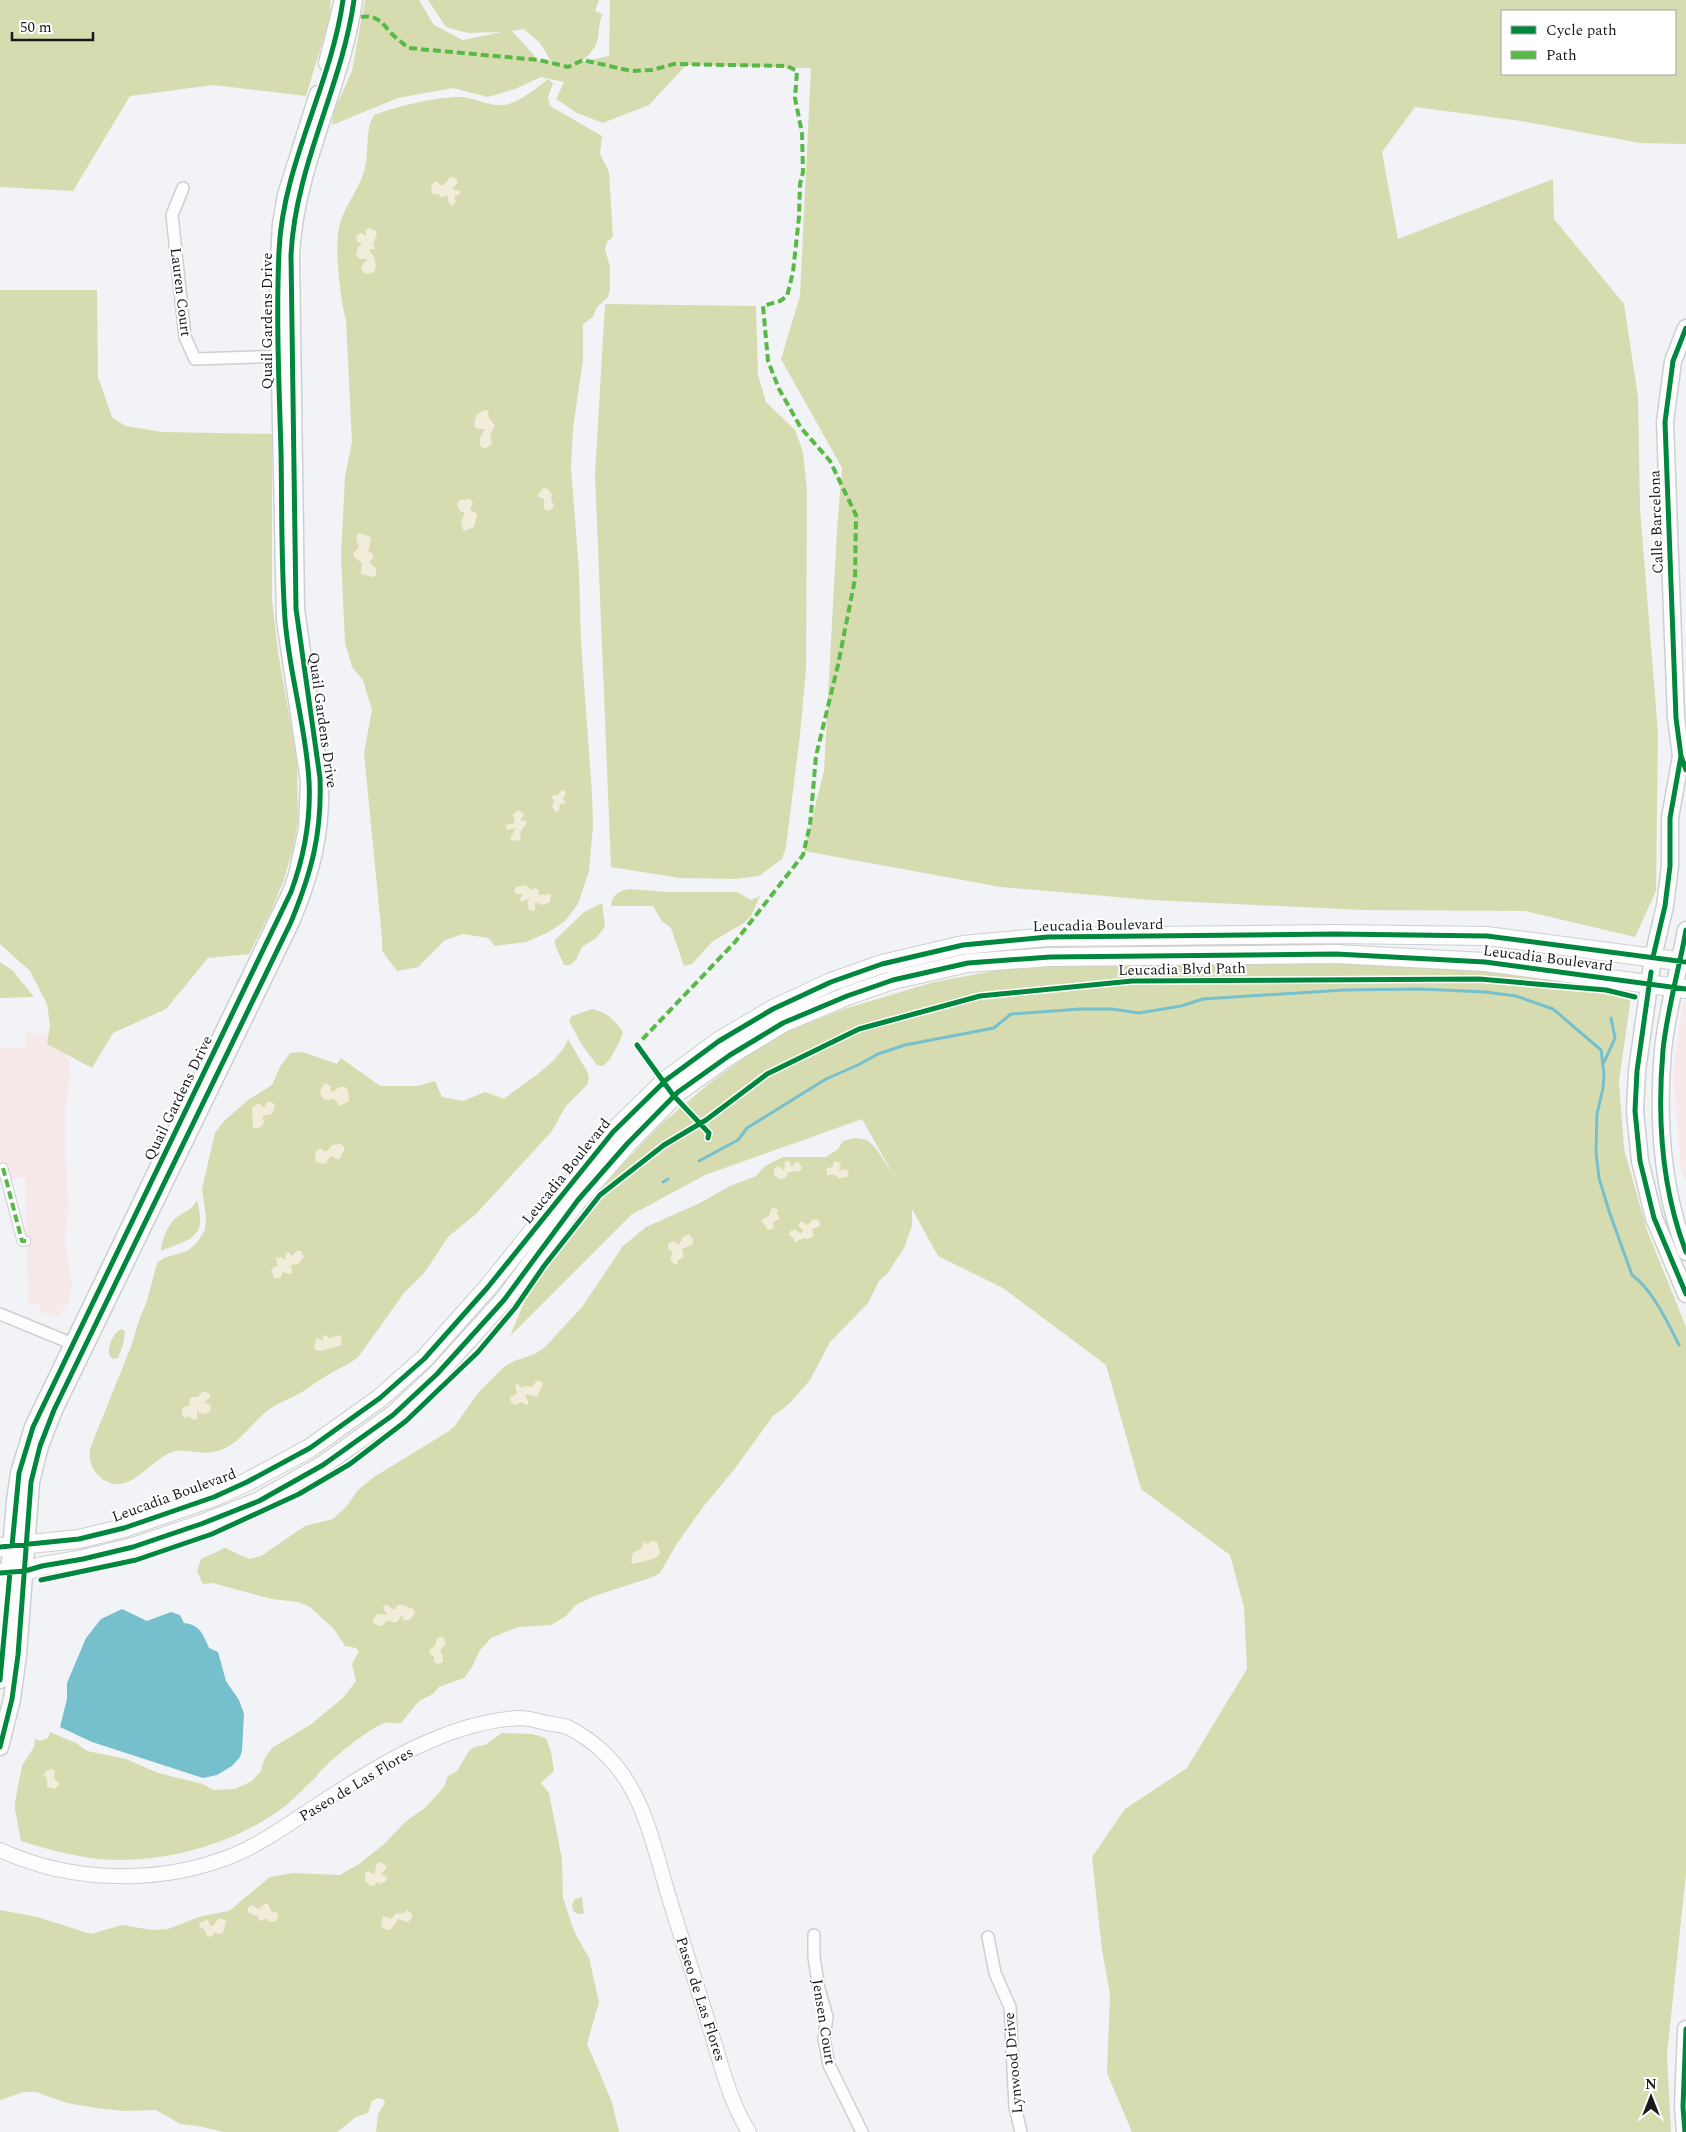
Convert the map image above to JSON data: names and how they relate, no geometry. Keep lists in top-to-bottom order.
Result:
{
  "streets": {
    "main road": ["Quail Gardens Drive", "Calle Barcelona", "Leucadia Boulevard"],
    "street": [
      "Lauren Court",
      "Paseo de Las Flores",
      "Jensen Court",
      "Lynwood Drive"
    ],
    "cycle path": ["Leucadia Blvd Path"]
  },
  "crossings": [
    ["Lauren Court", "Quail Gardens Drive"],
    ["Quail Gardens Drive", "Leucadia Boulevard"],
    ["Calle Barcelona", "Leucadia Boulevard"]
  ],
  "legend": ["Cycle path", "Path"],
  "scale_bar": "50 m",
  "north": "top"
}
